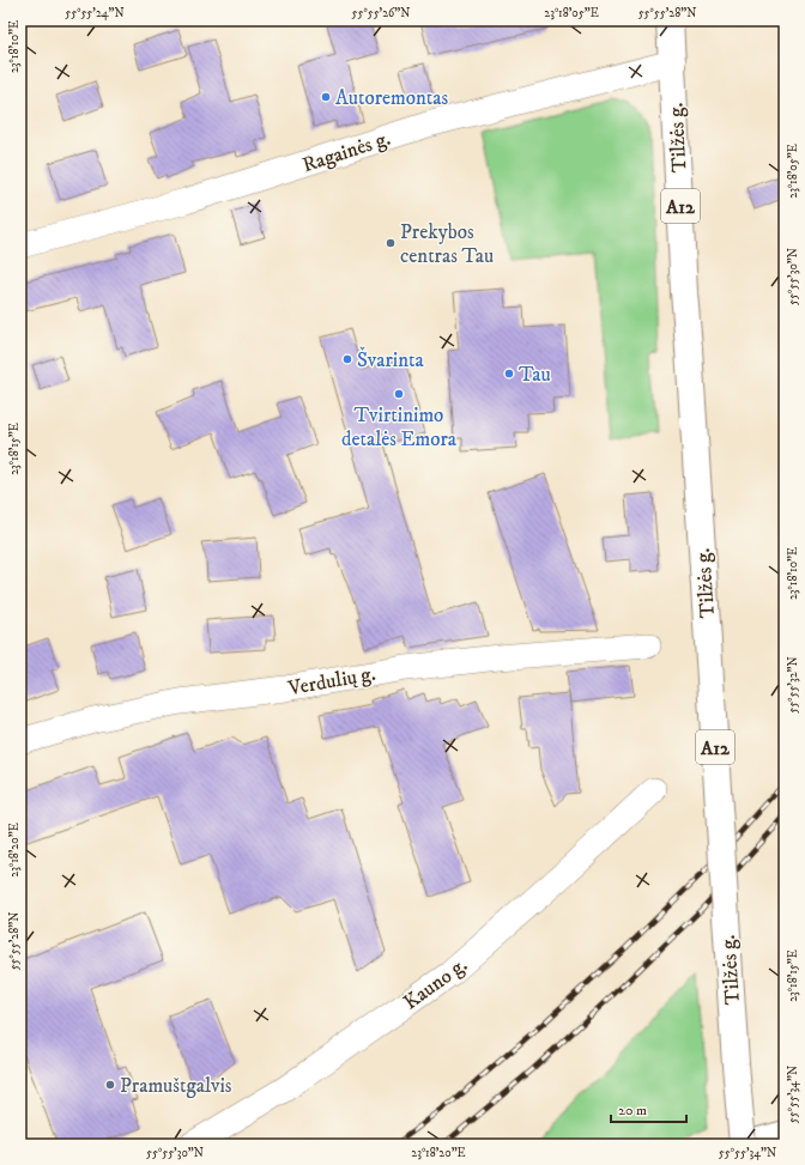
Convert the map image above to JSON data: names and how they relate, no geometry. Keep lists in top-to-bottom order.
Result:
{
  "streets": {
    "main road": ["Tilžės g.", "A12"],
    "street": ["Ragainės g.", "Verdulių g.", "Kauno g."]
  },
  "crossings": [
    ["Tilžės g.", "Ragainės g."]
  ],
  "places": [
    "Autoremontas",
    "Prekybos centras Tau",
    "Švarinta",
    "Tau",
    "Tvirtinimo detalės Emora",
    "Pramuštgalvis"
  ],
  "scale_bar": "20 m",
  "coordinates": [
    "55°55'24\"N",
    "55°55'26\"N",
    "23°18'05\"E",
    "55°55'28\"N",
    "23°18'10\"E",
    "55°55'30\"N",
    "23°18'15\"E",
    "55°55'32\"N",
    "23°18'20\"E",
    "55°55'34\"N"
  ]
}
